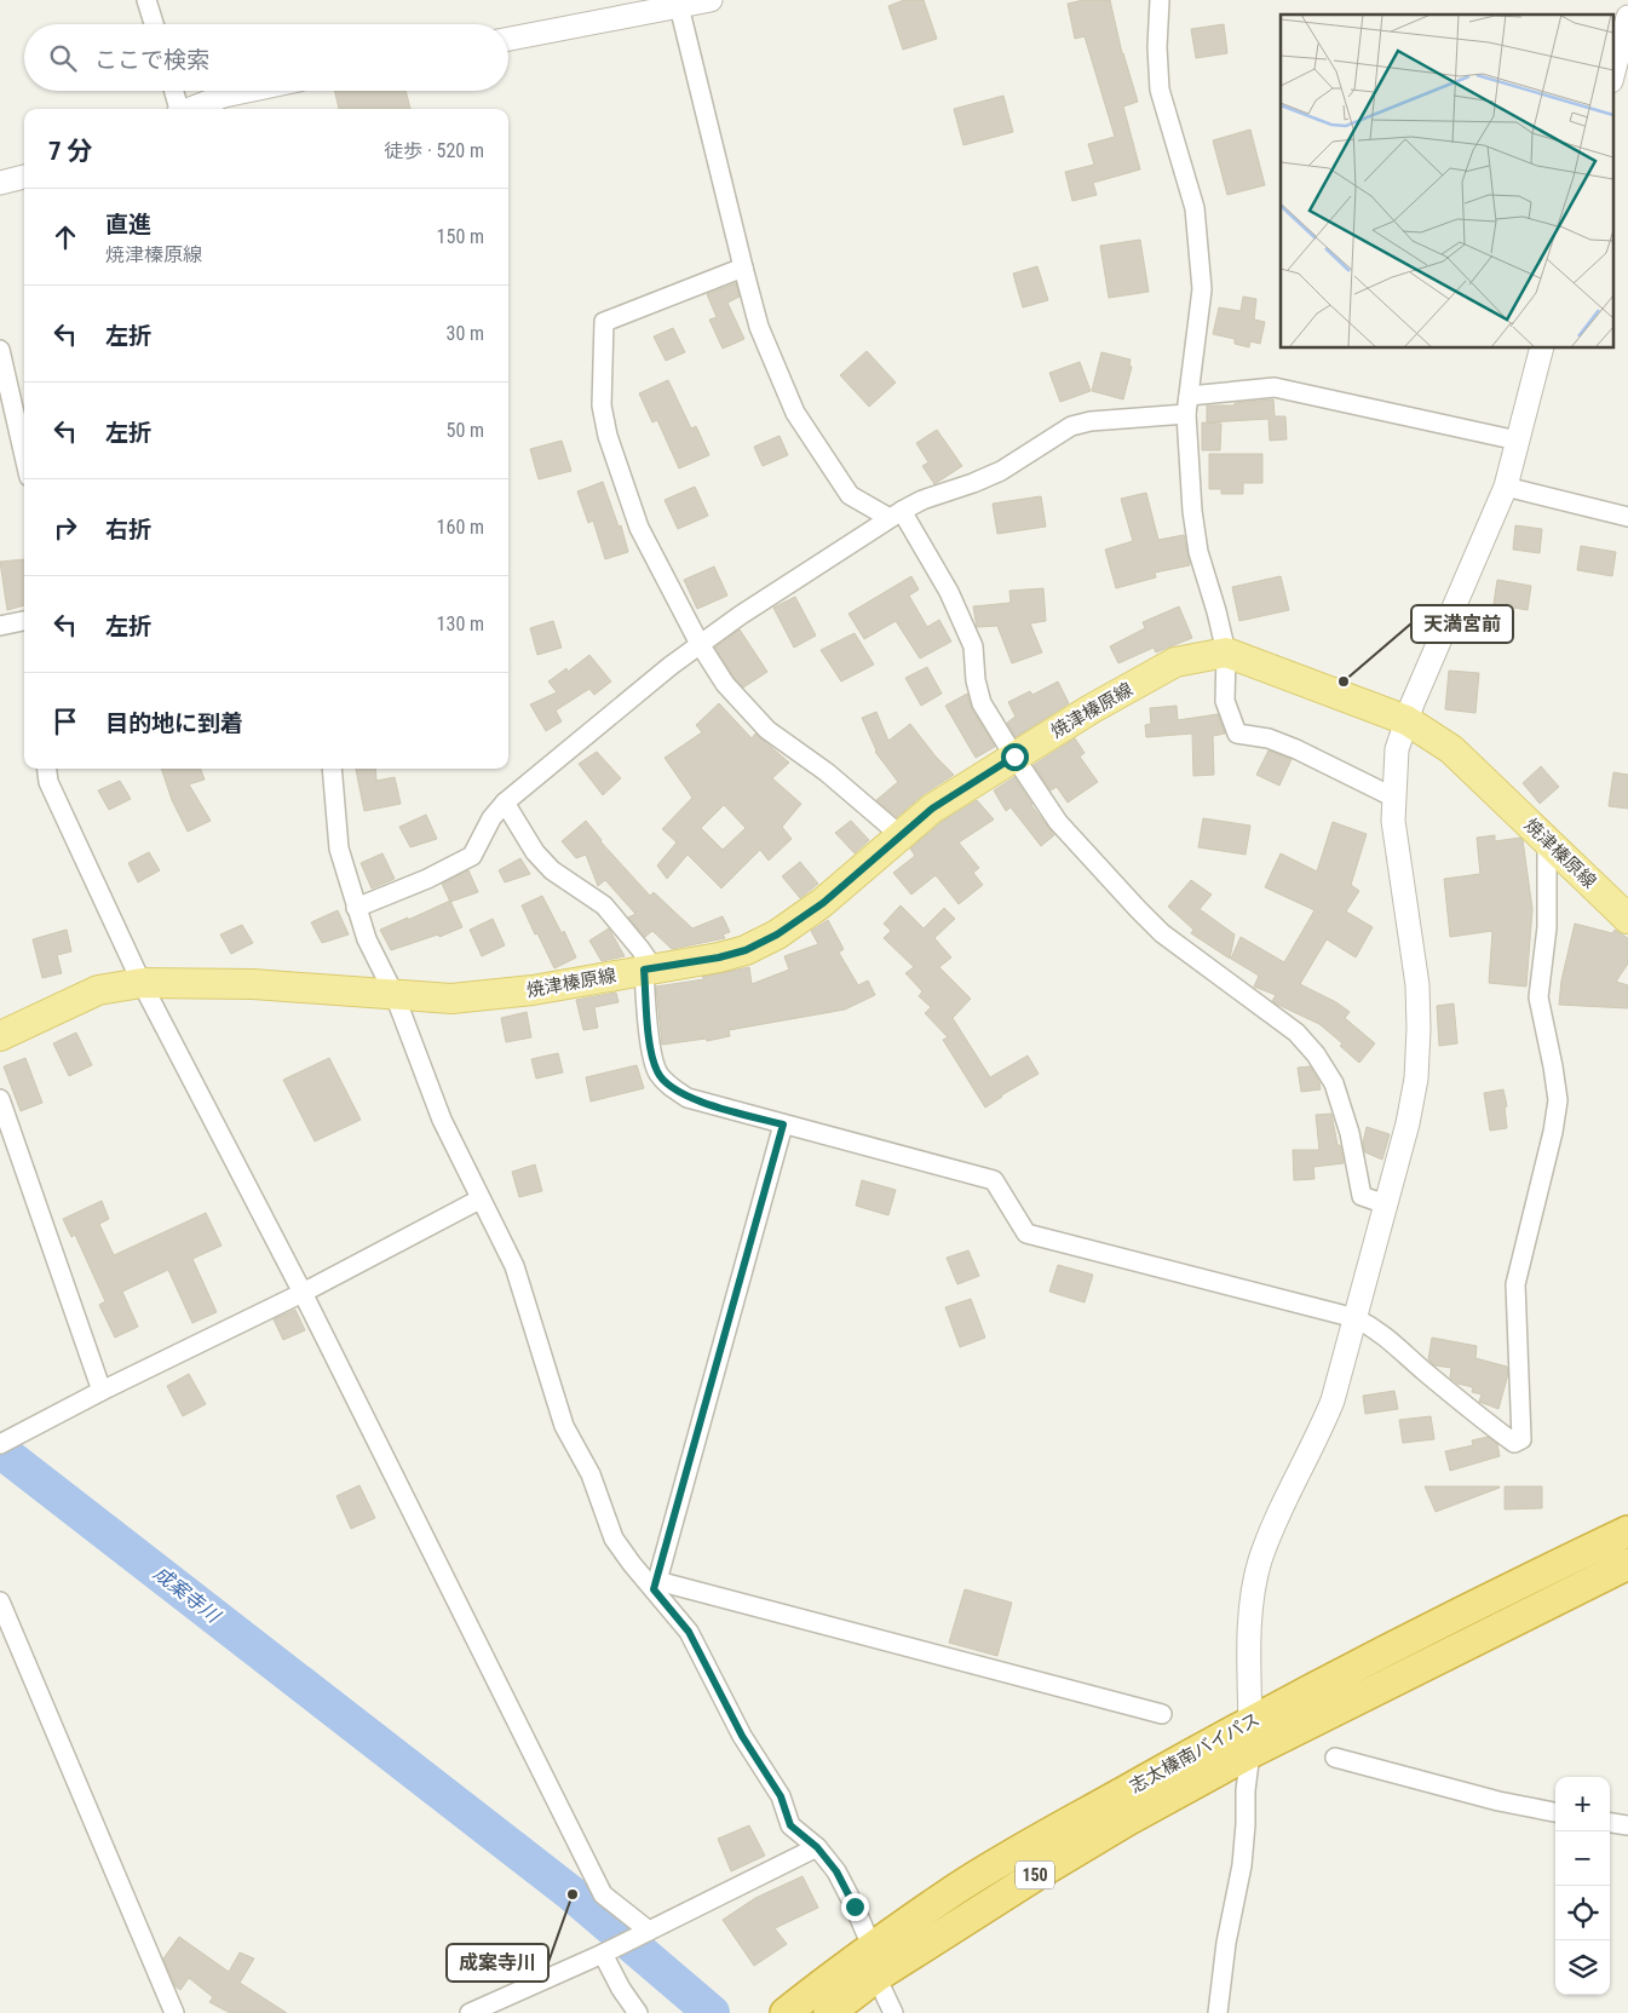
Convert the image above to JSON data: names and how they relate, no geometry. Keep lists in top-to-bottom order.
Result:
{
  "streets": {
    "highway": ["志太榛南バイパス", "150"],
    "main road": ["焼津榛原線"]
  },
  "water": ["成案寺川"],
  "places": ["天満宮前", "成案寺川"],
  "page": {
    "search": "ここで検索",
    "heading": ["7 分", "徒歩 · 520 m"],
    "list": [
      ["直進", "焼津榛原線", "150 m"],
      ["左折", "30 m"],
      ["左折", "50 m"],
      ["右折", "160 m"],
      ["左折", "130 m"],
      "目的地に到着"
    ],
    "map_buttons": ["+", "−"]
  }
}
